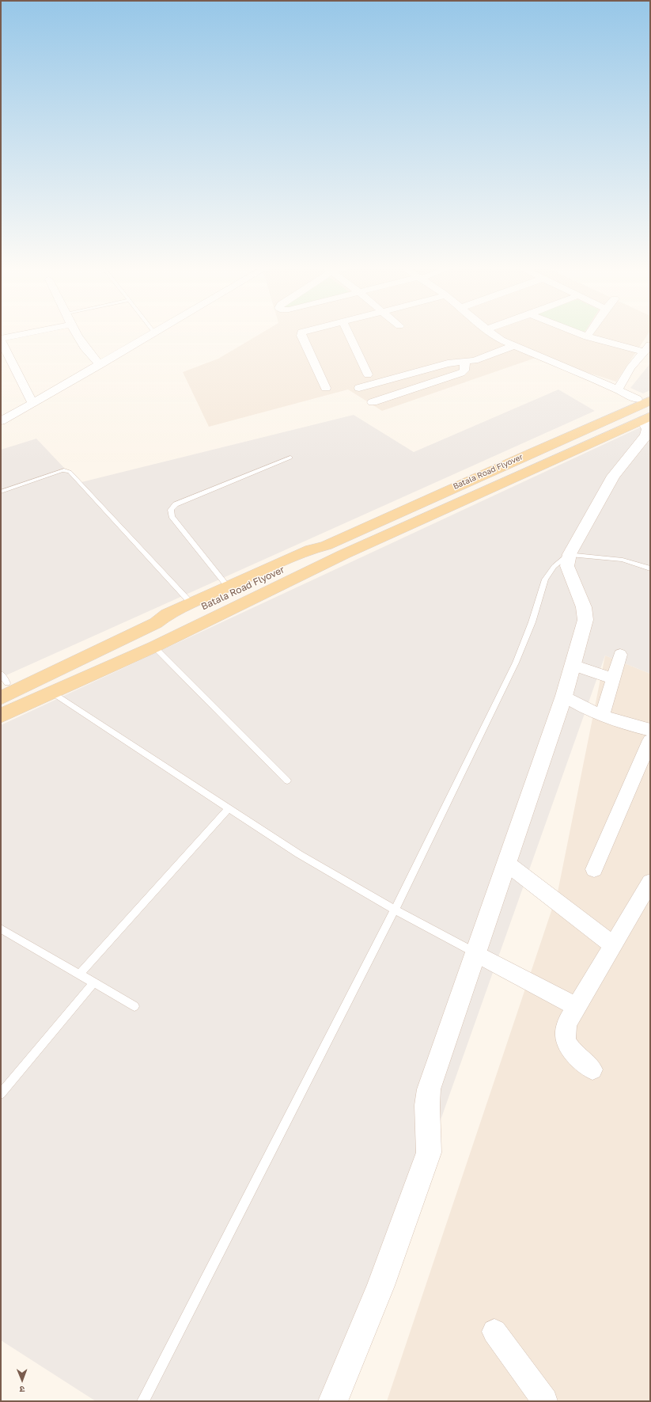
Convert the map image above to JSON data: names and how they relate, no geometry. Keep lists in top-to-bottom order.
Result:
{
  "streets": {
    "main road": ["Batala Road Flyover"]
  },
  "north": "bottom"
}
